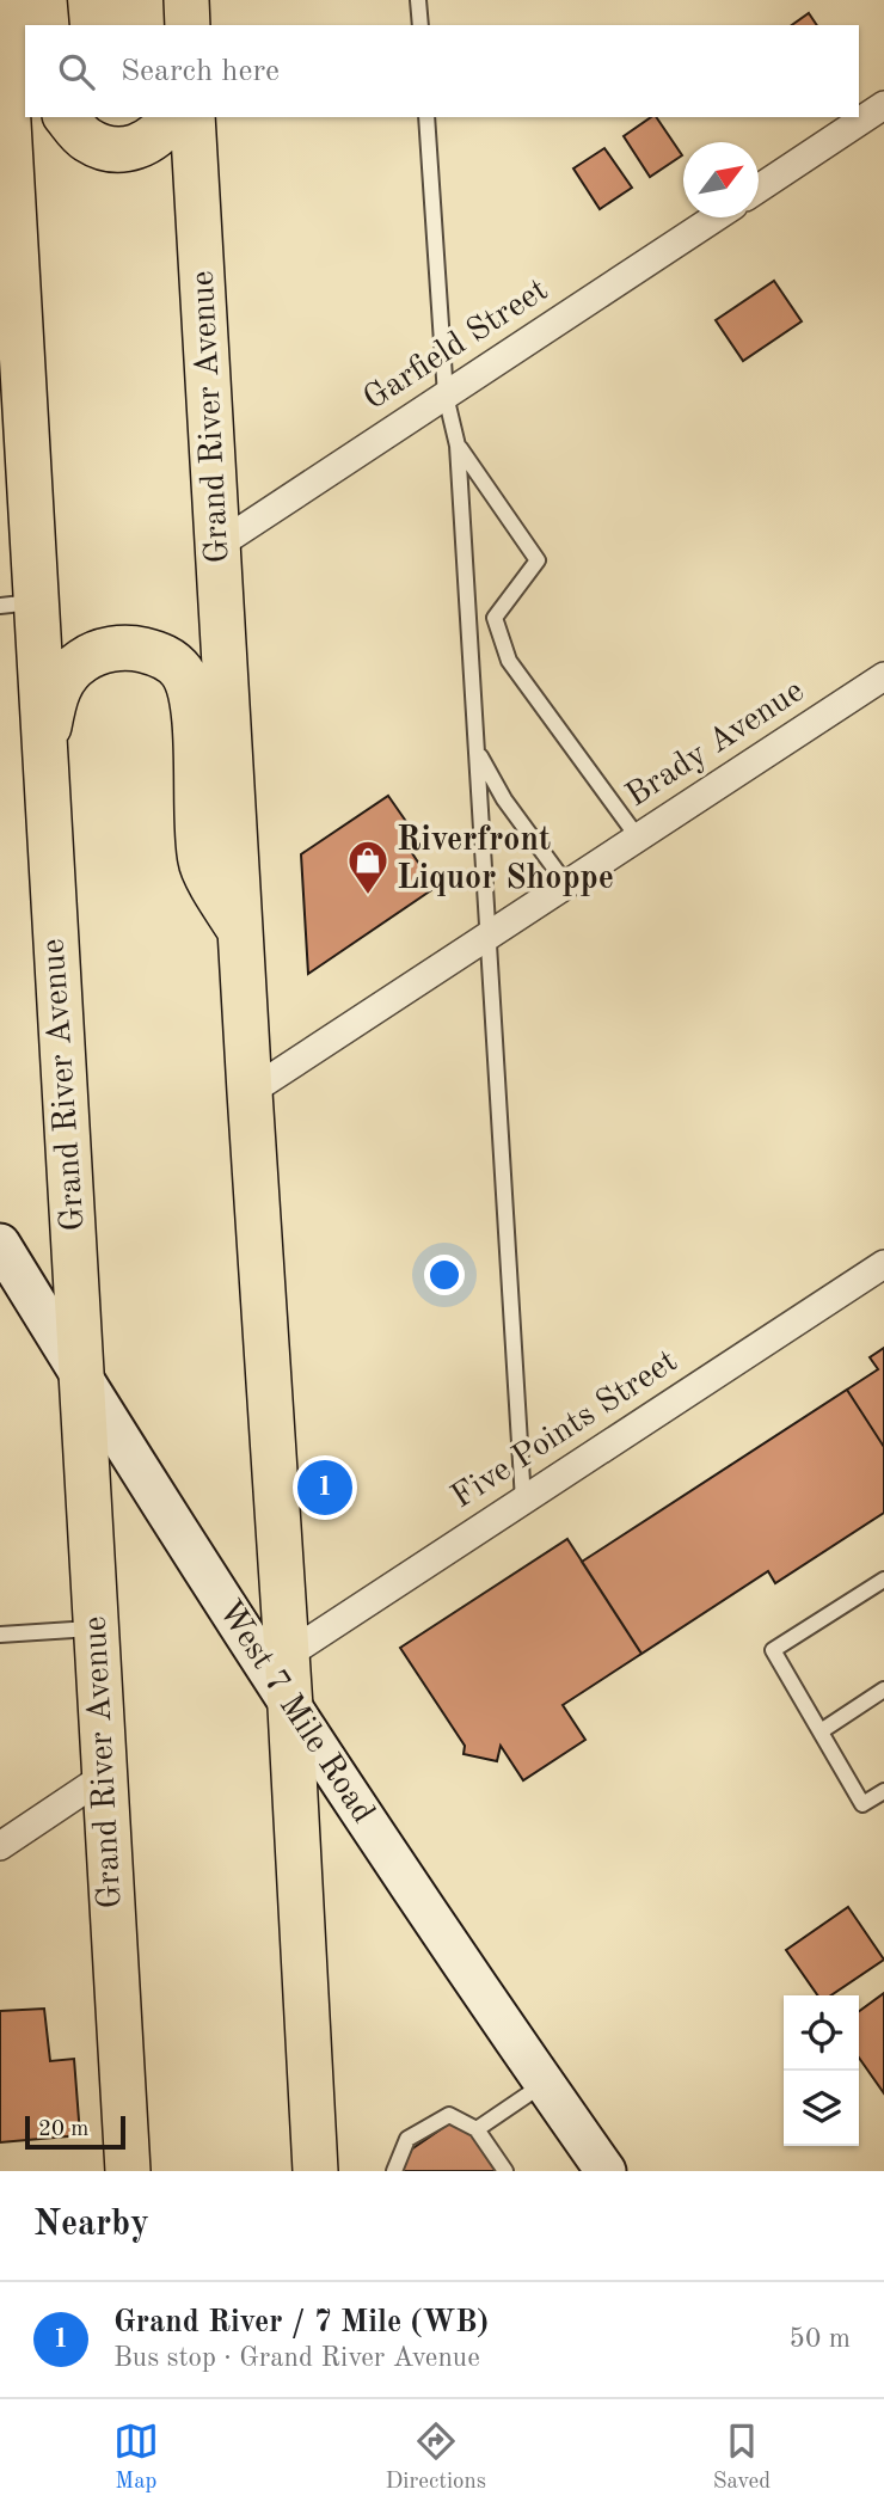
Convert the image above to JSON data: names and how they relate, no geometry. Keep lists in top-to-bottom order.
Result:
{
  "streets": {
    "main road": ["Grand River Avenue", "West 7 Mile Road"],
    "street": ["Garfield Street", "Brady Avenue", "Five Points Street"]
  },
  "crossings": [
    ["Garfield Street", "Grand River Avenue"],
    ["Grand River Avenue", "Brady Avenue"],
    ["Grand River Avenue", "Five Points Street"],
    ["Grand River Avenue", "West 7 Mile Road"]
  ],
  "places": {
    "shop": ["Riverfront Liquor Shoppe"]
  },
  "scale_bar": "20 m",
  "north": "top right",
  "page": {
    "search": "Search here",
    "pins": "1",
    "scale": "20 m",
    "heading": "Nearby",
    "list": [
      {
        "mark": "1",
        "name": "Grand River / 7 Mile (WB)",
        "note": "Bus stop · Grand River Avenue",
        "value": "50 m"
      }
    ],
    "nav": ["Map", "Directions", "Saved"]
  }
}
